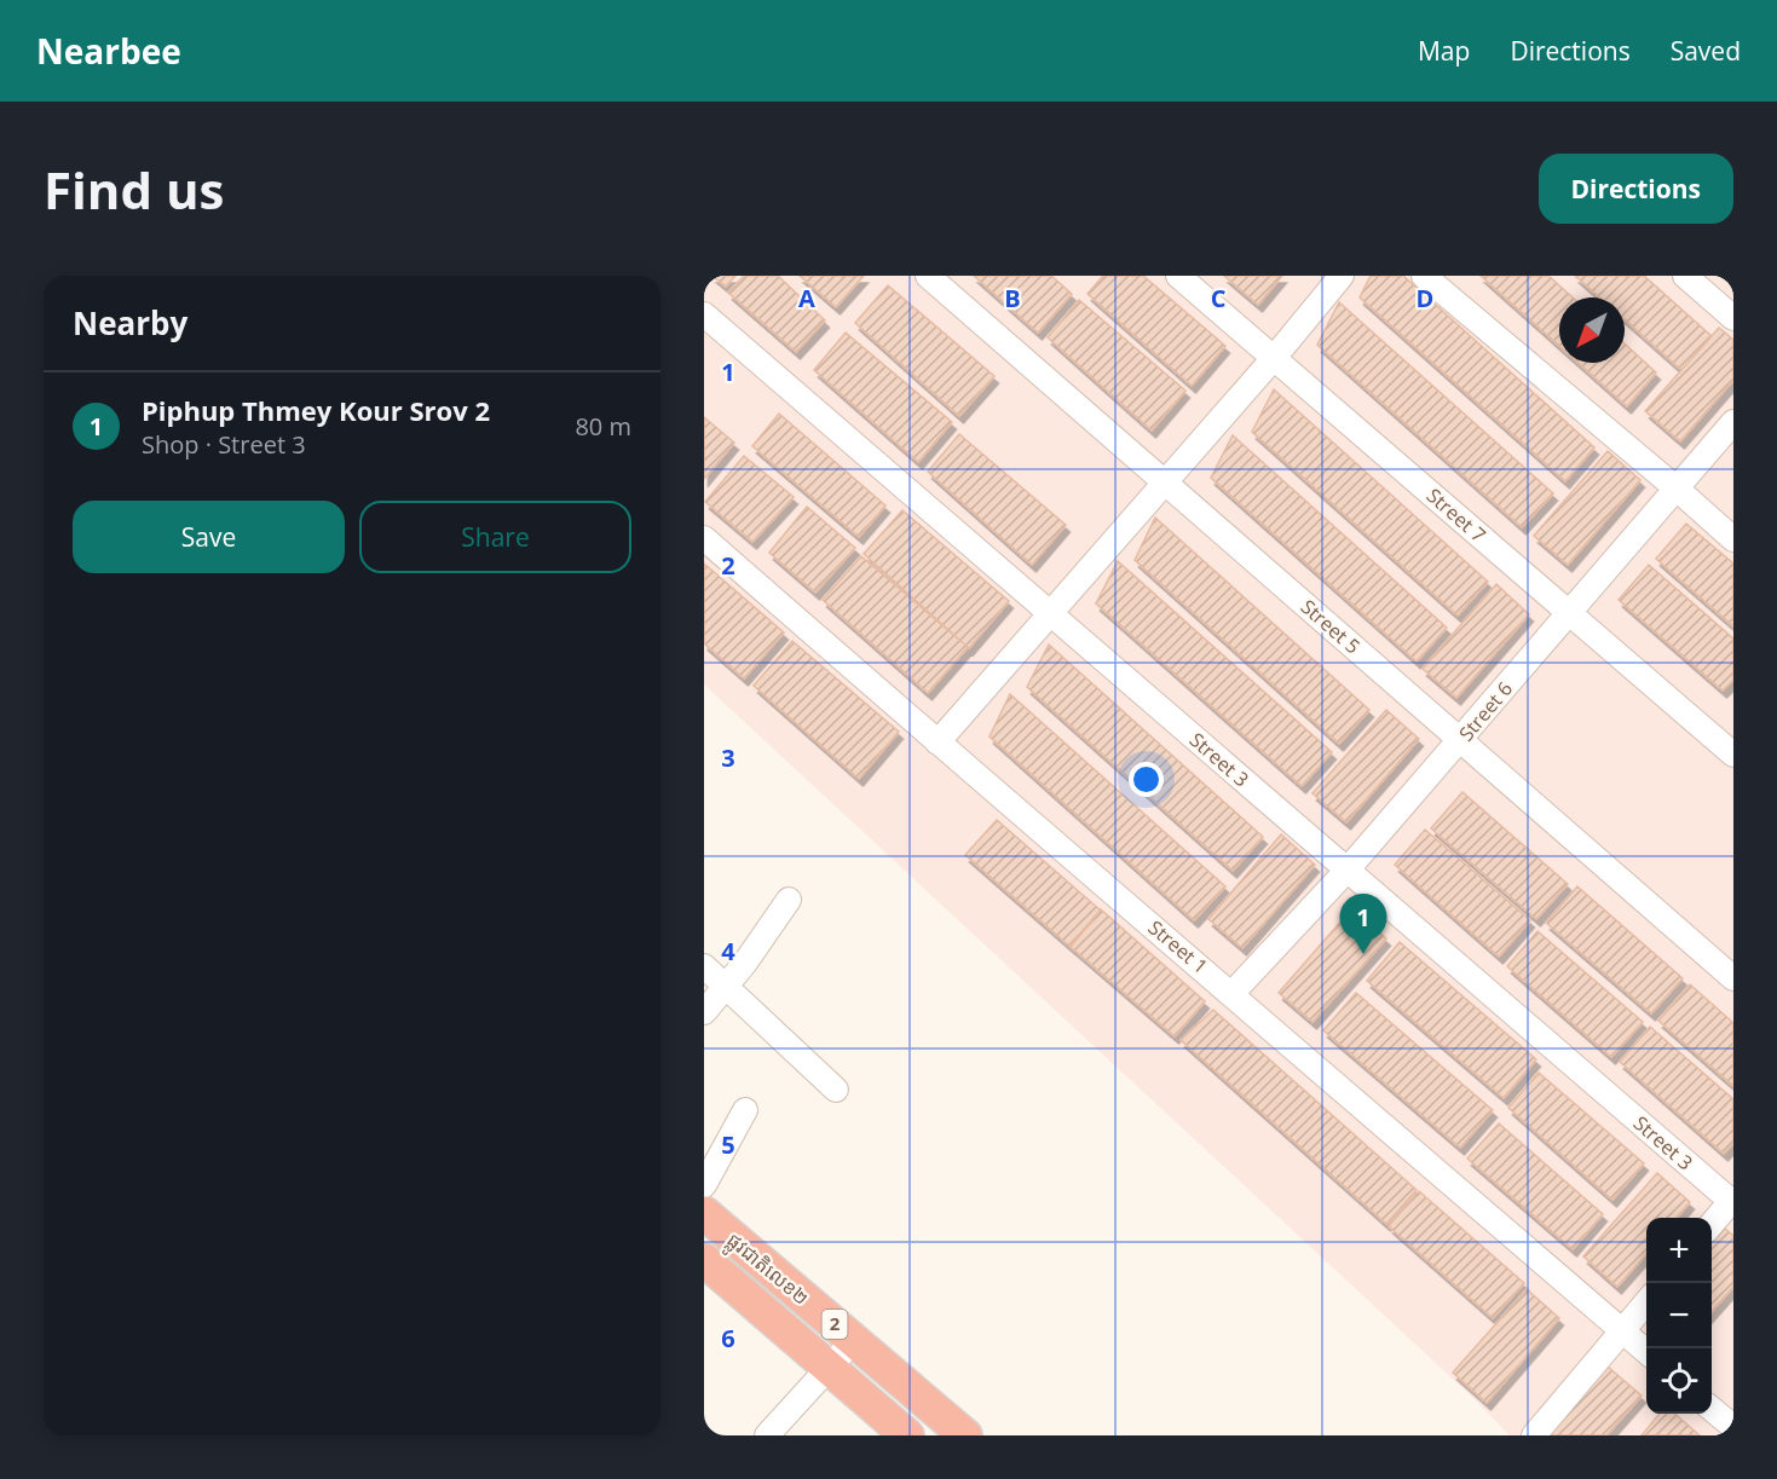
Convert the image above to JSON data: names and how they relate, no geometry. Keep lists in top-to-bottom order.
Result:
{
  "streets": {
    "highway": ["ផ្លូវជាតិលេខ២", "2"],
    "street": [
      "Street 7",
      "Street 5",
      "Street 6",
      "Street 3",
      "Street 1"
    ]
  },
  "crossings": [
    ["Street 7", "Street 6"],
    ["Street 5", "Street 6"],
    ["Street 6", "Street 3"],
    ["Street 6", "Street 1"]
  ],
  "north": "bottom left",
  "page": {
    "header": "Nearbee",
    "nav": ["Map", "Directions", "Saved"],
    "buttons": [
      "Directions",
      ["Save", "Share"]
    ],
    "title": "Find us",
    "heading": "Nearby",
    "list": [
      {
        "mark": "1",
        "name": "Piphup Thmey Kour Srov 2",
        "note": "Shop · Street 3",
        "value": "80 m"
      }
    ],
    "pins": "1",
    "map_buttons": ["+", "−"]
  },
  "grid": {
    "columns": [
      "A",
      "B",
      "C",
      "D"
    ],
    "rows": [
      "1",
      "2",
      "3",
      "4",
      "5",
      "6"
    ]
  }
}
